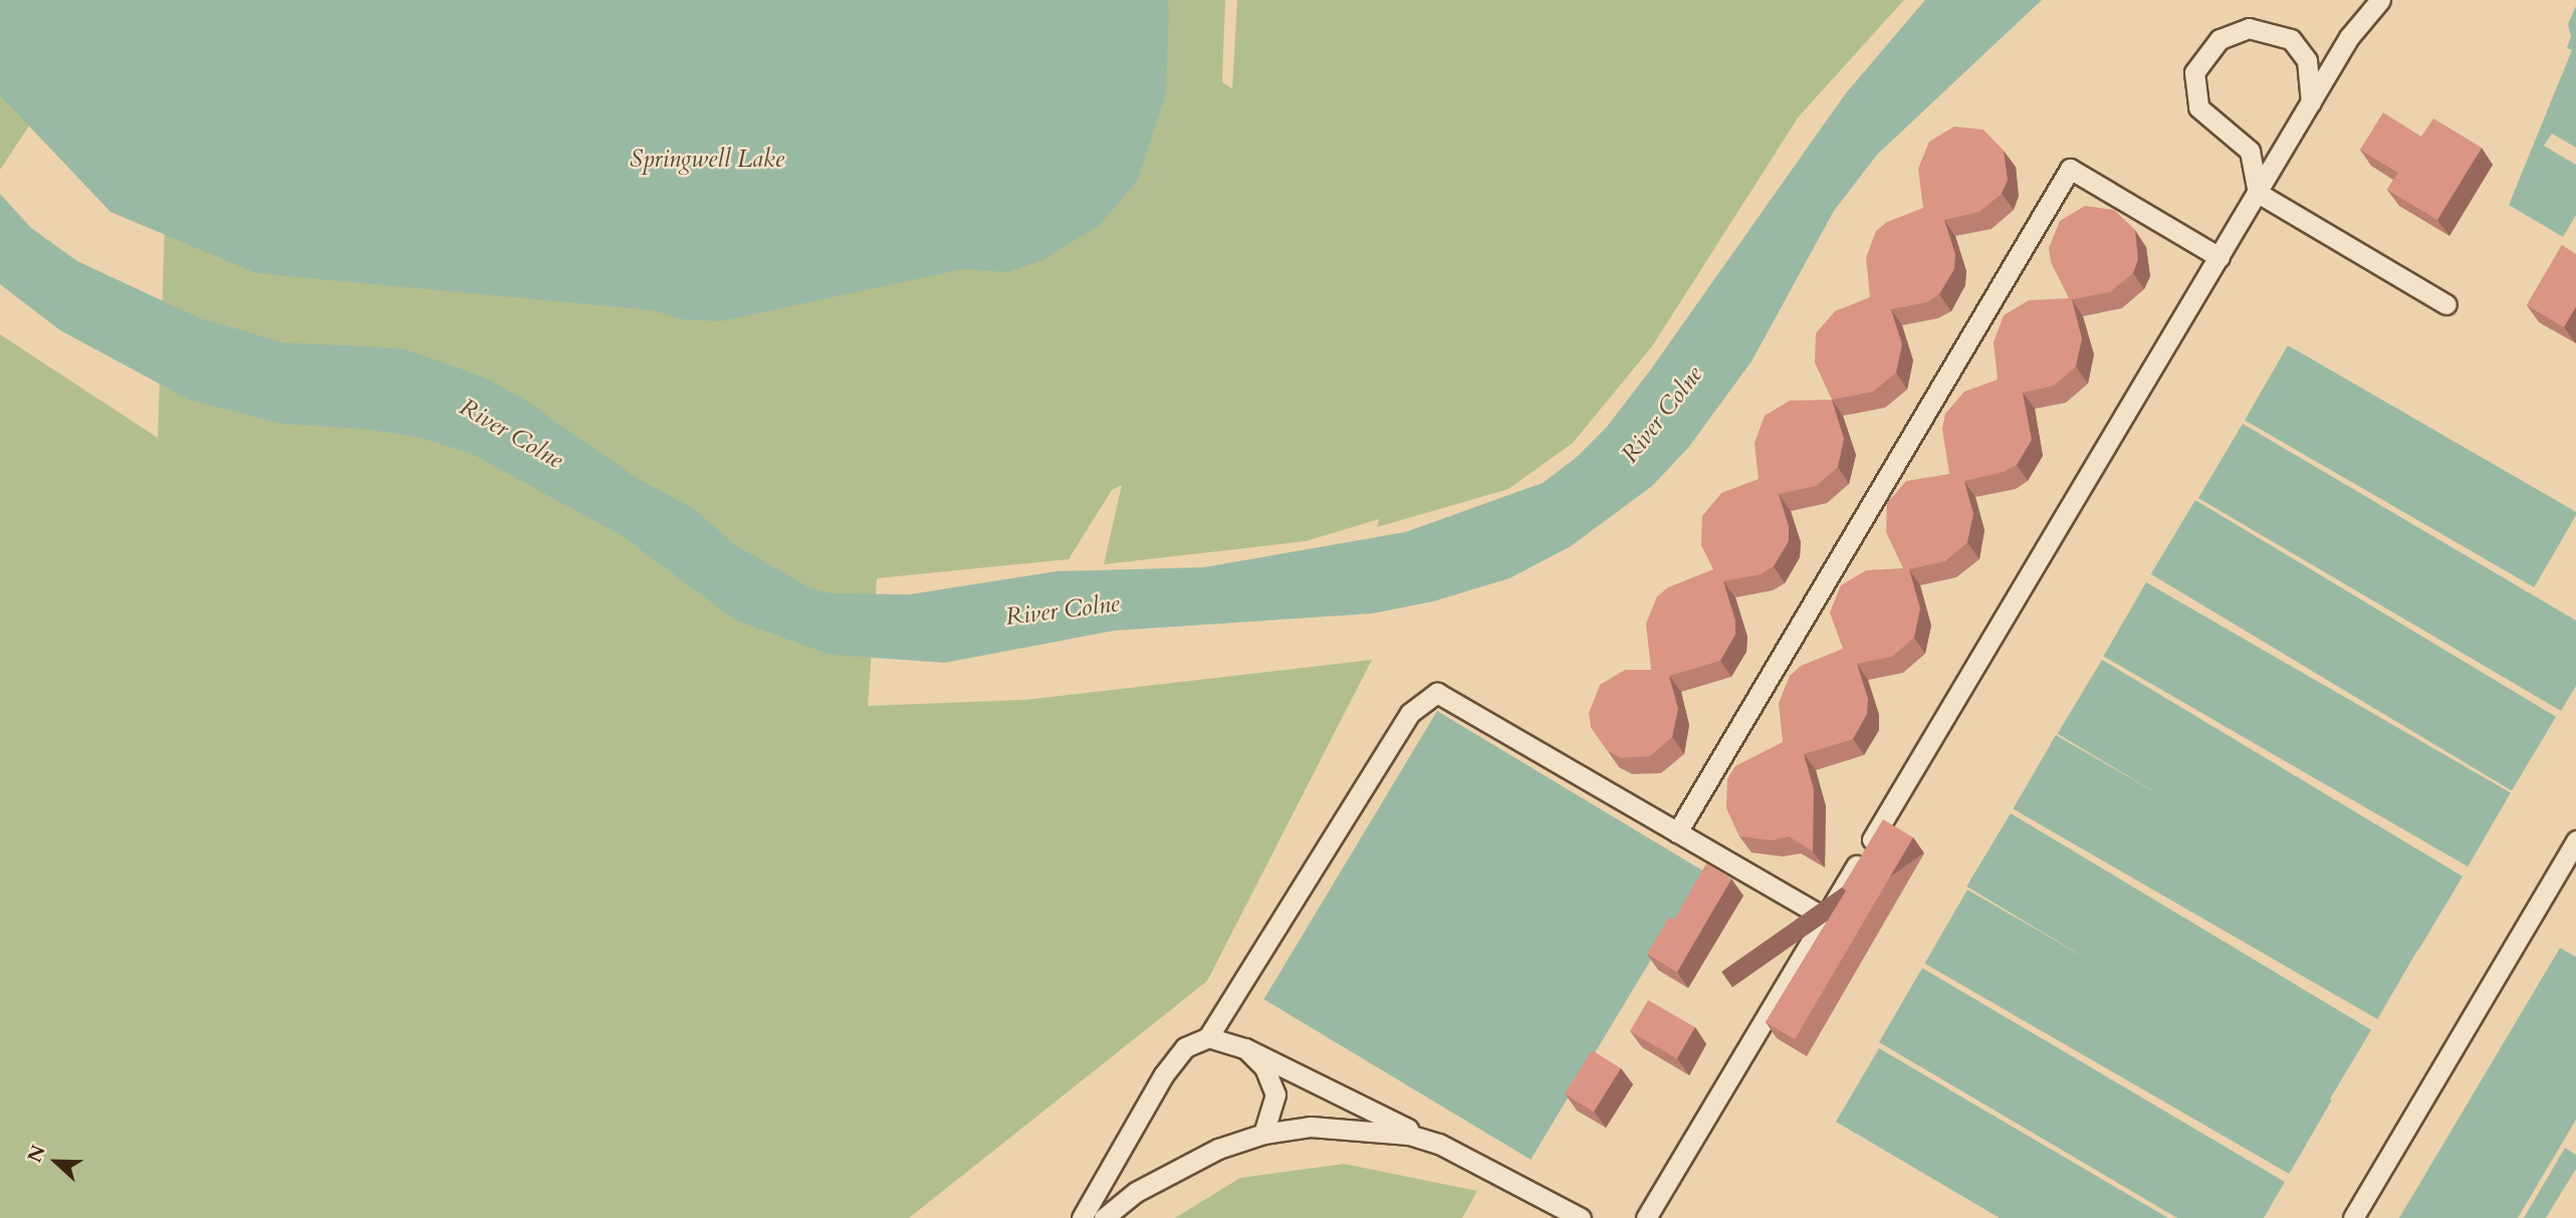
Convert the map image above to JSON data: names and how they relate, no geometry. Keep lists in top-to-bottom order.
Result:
{
  "water": ["Springwell Lake", "River Colne"],
  "north": "left"
}
